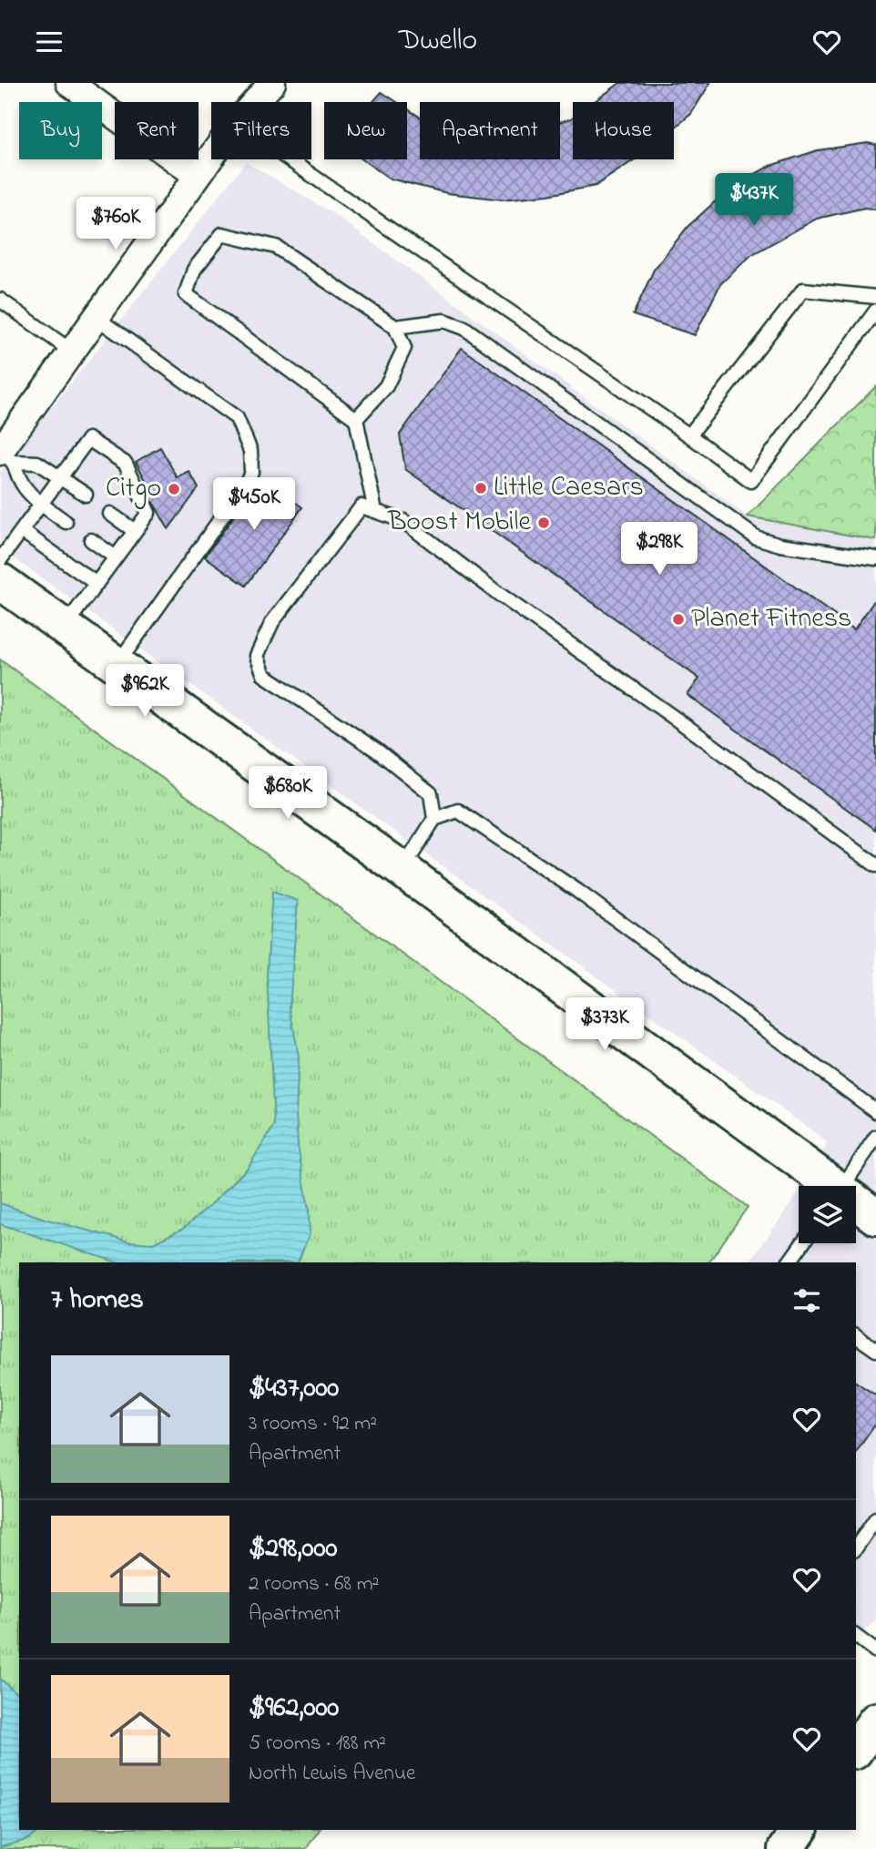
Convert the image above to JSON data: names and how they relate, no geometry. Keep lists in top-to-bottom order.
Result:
{
  "places": [
    "Little Caesars",
    "Citgo",
    "Boost Mobile",
    "Planet Fitness"
  ],
  "page": {
    "header": "Dwello",
    "chip": [
      "Buy",
      "Rent",
      "Filters",
      "New",
      "Apartment",
      "House"
    ],
    "price": [
      "$437K",
      "$760K",
      "$450K",
      "$298K",
      "$962K",
      "$680K",
      "$373K"
    ],
    "heading": "7 homes",
    "list": [
      {
        "name": "$437,000",
        "note": "3 rooms · 92 m² · Apartment"
      },
      {
        "name": "$298,000",
        "note": "2 rooms · 68 m² · Apartment"
      },
      {
        "name": "$962,000",
        "note": "5 rooms · 188 m² · North Lewis Avenue"
      }
    ]
  }
}
